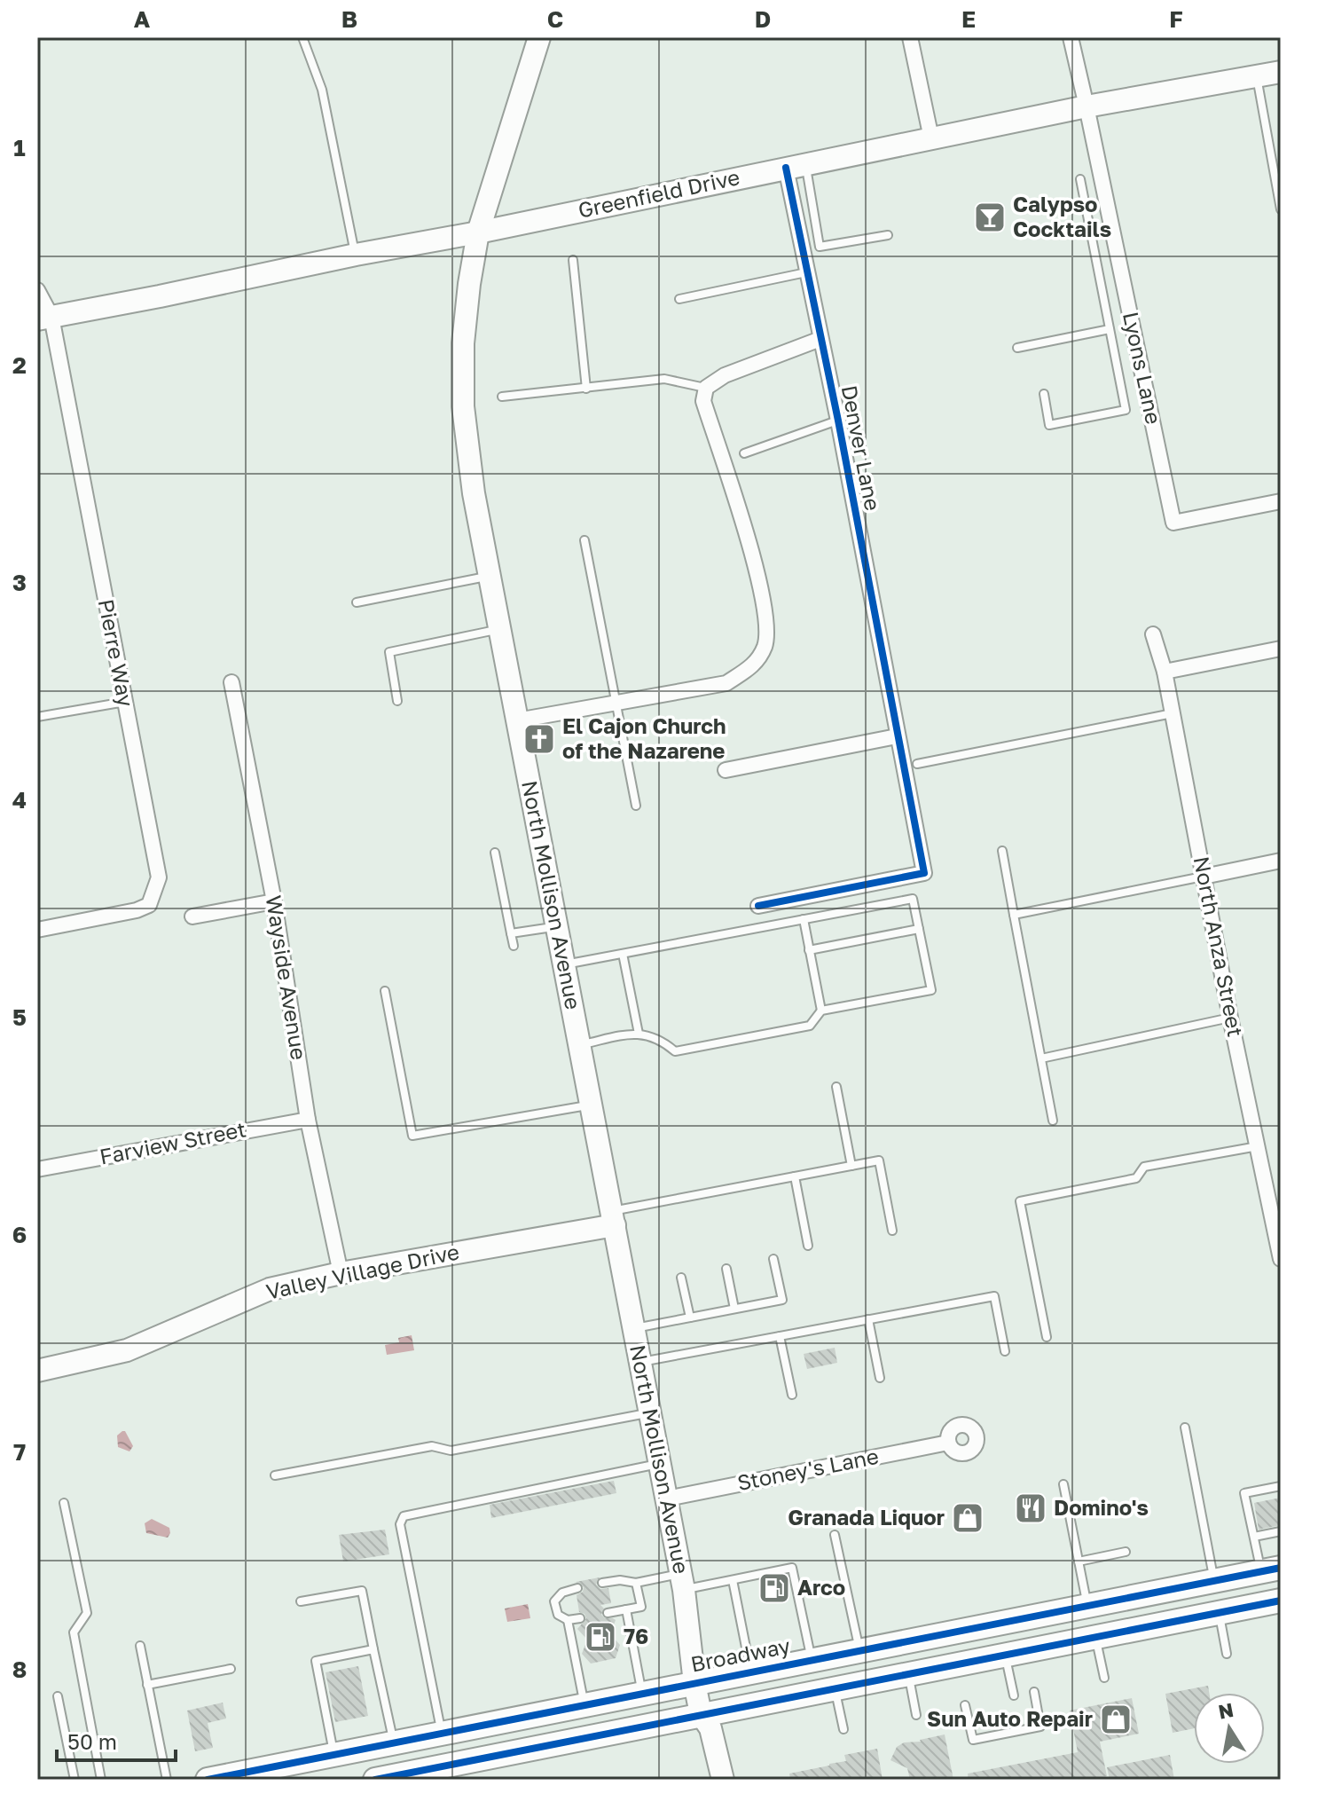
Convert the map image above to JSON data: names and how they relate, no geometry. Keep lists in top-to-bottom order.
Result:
{
  "streets": {
    "main road": [
      "Greenfield Drive",
      "North Mollison Avenue",
      "Valley Village Drive",
      "Broadway"
    ],
    "street": [
      "Lyons Lane",
      "Denver Lane",
      "Pierre Way",
      "North Anza Street",
      "Wayside Avenue",
      "Farview Street",
      "Stoney's Lane"
    ]
  },
  "crossings": [
    ["Greenfield Drive", "Lyons Lane"],
    ["Greenfield Drive", "Denver Lane"],
    ["Greenfield Drive", "Pierre Way"],
    ["Greenfield Drive", "North Mollison Avenue"],
    ["North Mollison Avenue", "Valley Village Drive"],
    ["North Mollison Avenue", "Stoney's Lane"],
    ["North Mollison Avenue", "Broadway"],
    ["Wayside Avenue", "Farview Street"],
    ["Wayside Avenue", "Valley Village Drive"]
  ],
  "places": {
    "bar": ["Calypso Cocktails"],
    "church": ["El Cajon Church of the Nazarene"],
    "restaurant": ["Domino's"],
    "shop": ["Granada Liquor", "Sun Auto Repair"],
    "fuel station": ["Arco", "76"]
  },
  "scale_bar": "50 m",
  "north": "top",
  "grid": {
    "columns": [
      "A",
      "B",
      "C",
      "D",
      "E",
      "F"
    ],
    "rows": [
      "1",
      "2",
      "3",
      "4",
      "5",
      "6",
      "7",
      "8"
    ]
  }
}
